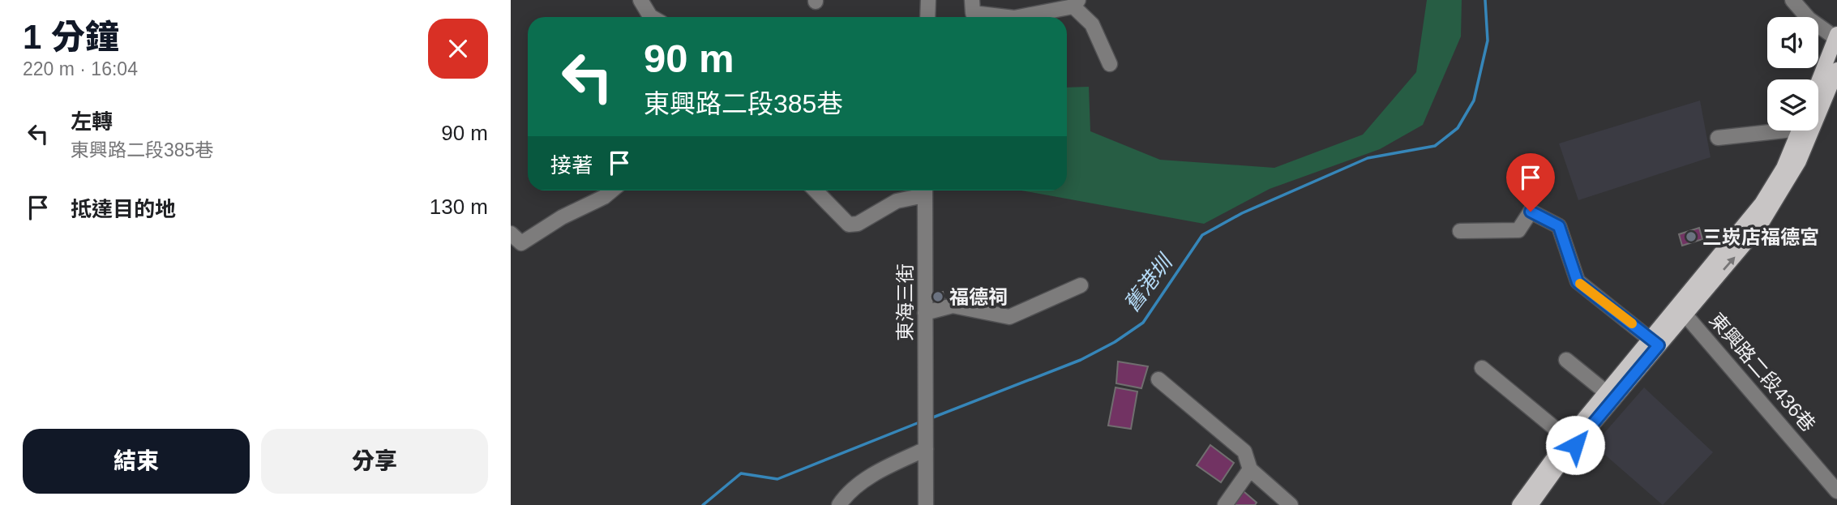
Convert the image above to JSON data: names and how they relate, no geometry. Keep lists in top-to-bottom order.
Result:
{
  "streets": {
    "street": ["東海三街", "東興路二段436巷"]
  },
  "water": ["舊港圳"],
  "places": ["三崁店福德宮", "福德祠"],
  "page": {
    "heading": ["1 分鐘", "220 m · 16:04"],
    "turn": ["90 m", "東興路二段385巷"],
    "list": [
      {
        "name": "左轉",
        "note": "東興路二段385巷",
        "value": "90 m"
      },
      {
        "name": "抵達目的地",
        "value": "130 m"
      }
    ],
    "then": "接著",
    "buttons": ["結束", "分享"]
  }
}
